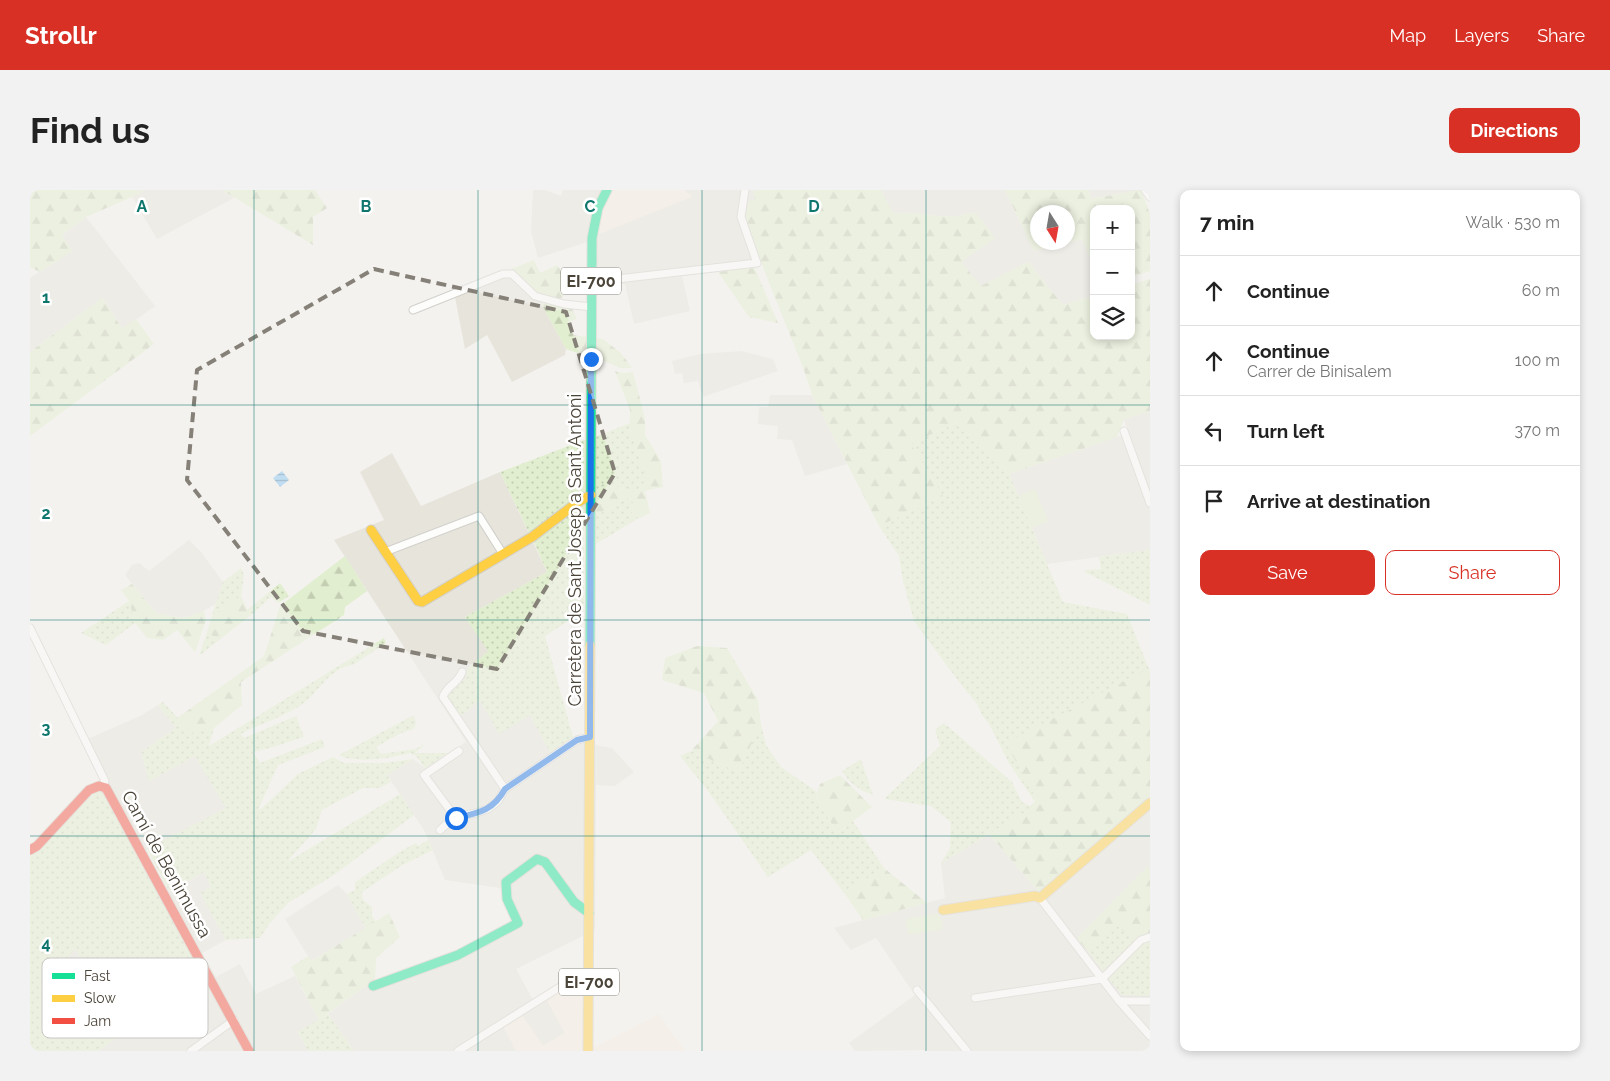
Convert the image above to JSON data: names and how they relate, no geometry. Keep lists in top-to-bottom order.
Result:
{
  "streets": {
    "street": ["EI-700", "Carretera de Sant Josep a Sant Antoni", "Camí de Benimussa"]
  },
  "crossings": [
    ["EI-700", "Carretera de Sant Josep a Sant Antoni"]
  ],
  "legend": ["Fast", "Slow", "Jam"],
  "north": "bottom",
  "page": {
    "header": "Strollr",
    "nav": ["Map", "Layers", "Share"],
    "buttons": [
      "Directions",
      ["Save", "Share"]
    ],
    "title": "Find us",
    "heading": ["7 min", "Walk · 530 m"],
    "map_buttons": ["+", "−"],
    "list": [
      ["Continue", "60 m"],
      ["Continue", "Carrer de Binisalem", "100 m"],
      ["Turn left", "370 m"],
      "Arrive at destination"
    ]
  },
  "grid": {
    "columns": [
      "A",
      "B",
      "C",
      "D"
    ],
    "rows": [
      "1",
      "2",
      "3",
      "4"
    ]
  }
}
